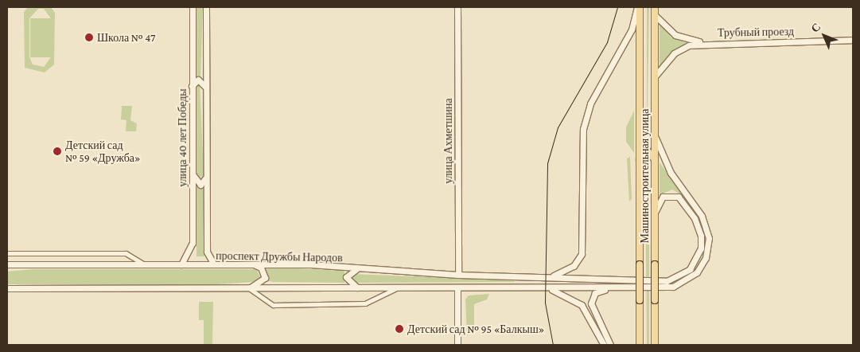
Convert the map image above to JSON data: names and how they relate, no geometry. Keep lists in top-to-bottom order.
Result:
{
  "streets": {
    "main road": [
      "Трубный проезд",
      "улица 40 лет Победы",
      "улица Ахметшина",
      "Машиностроительная улица",
      "проспект Дружбы Народов"
    ]
  },
  "crossings": [
    ["улица 40 лет Победы", "проспект Дружбы Народов"],
    ["улица Ахметшина", "проспект Дружбы Народов"],
    ["Машиностроительная улица", "проспект Дружбы Народов"]
  ],
  "places": ["Школа № 47", "Детский сад № 59 «Дружба»", "Детский сад № 95 «Балкыш»"],
  "north": "top left"
}
